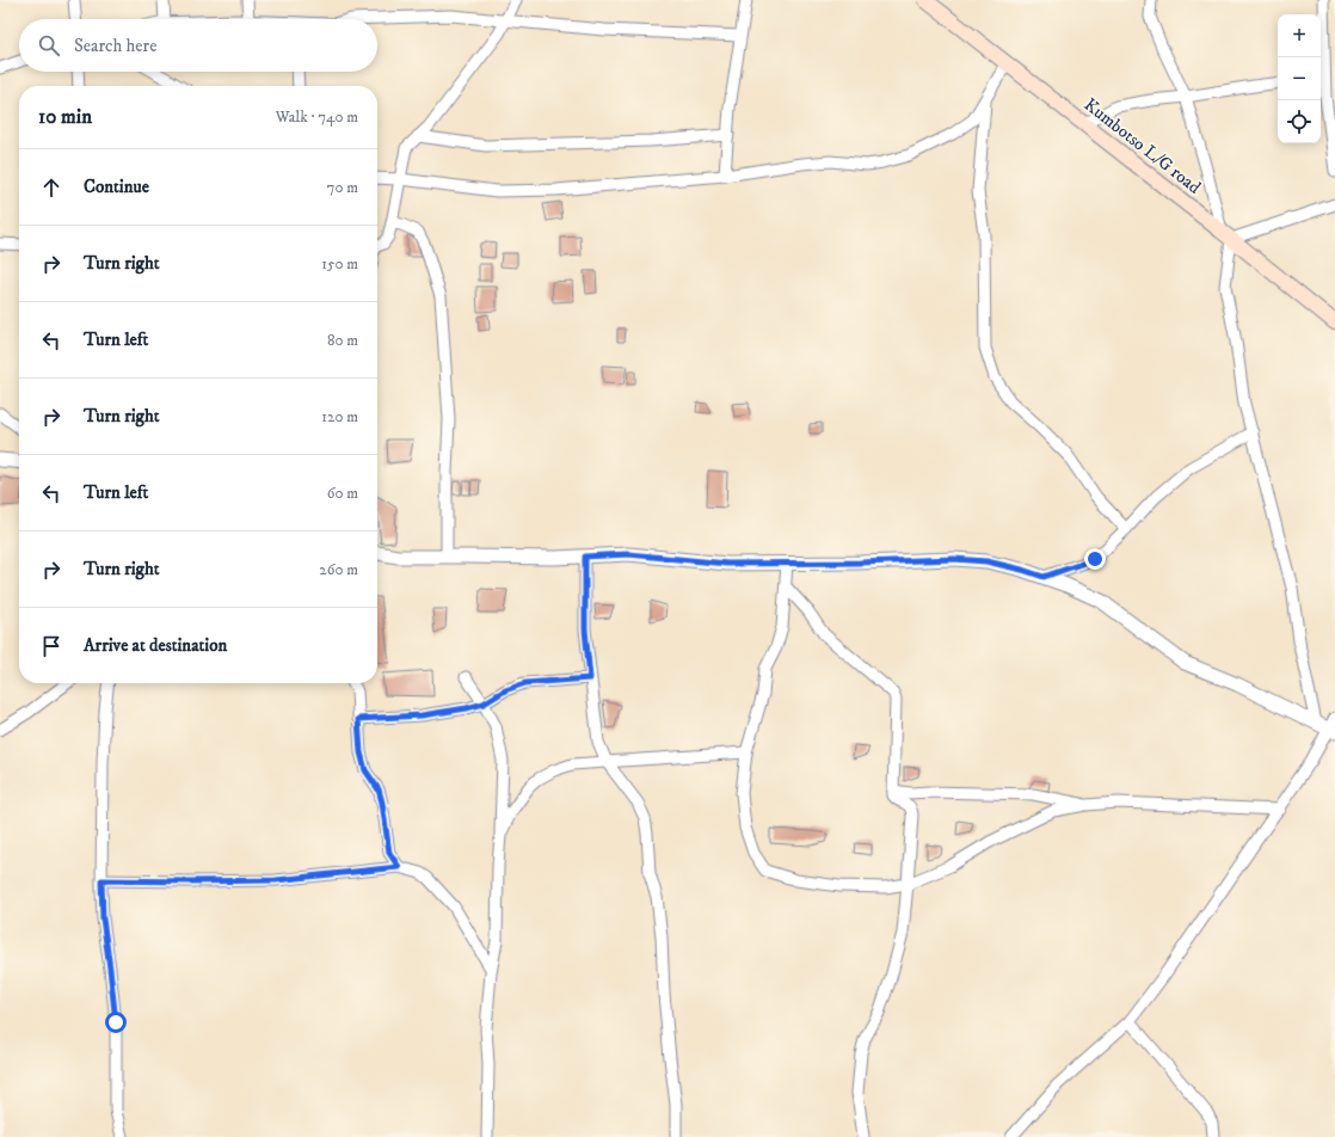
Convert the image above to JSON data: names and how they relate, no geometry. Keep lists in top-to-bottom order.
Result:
{
  "streets": {
    "main road": ["Kumbotso L/G road"]
  },
  "page": {
    "map_buttons": ["+", "−"],
    "search": "Search here",
    "heading": ["10 min", "Walk · 740 m"],
    "list": [
      ["Continue", "70 m"],
      ["Turn right", "150 m"],
      ["Turn left", "80 m"],
      ["Turn right", "120 m"],
      ["Turn left", "60 m"],
      ["Turn right", "260 m"],
      "Arrive at destination"
    ]
  }
}
